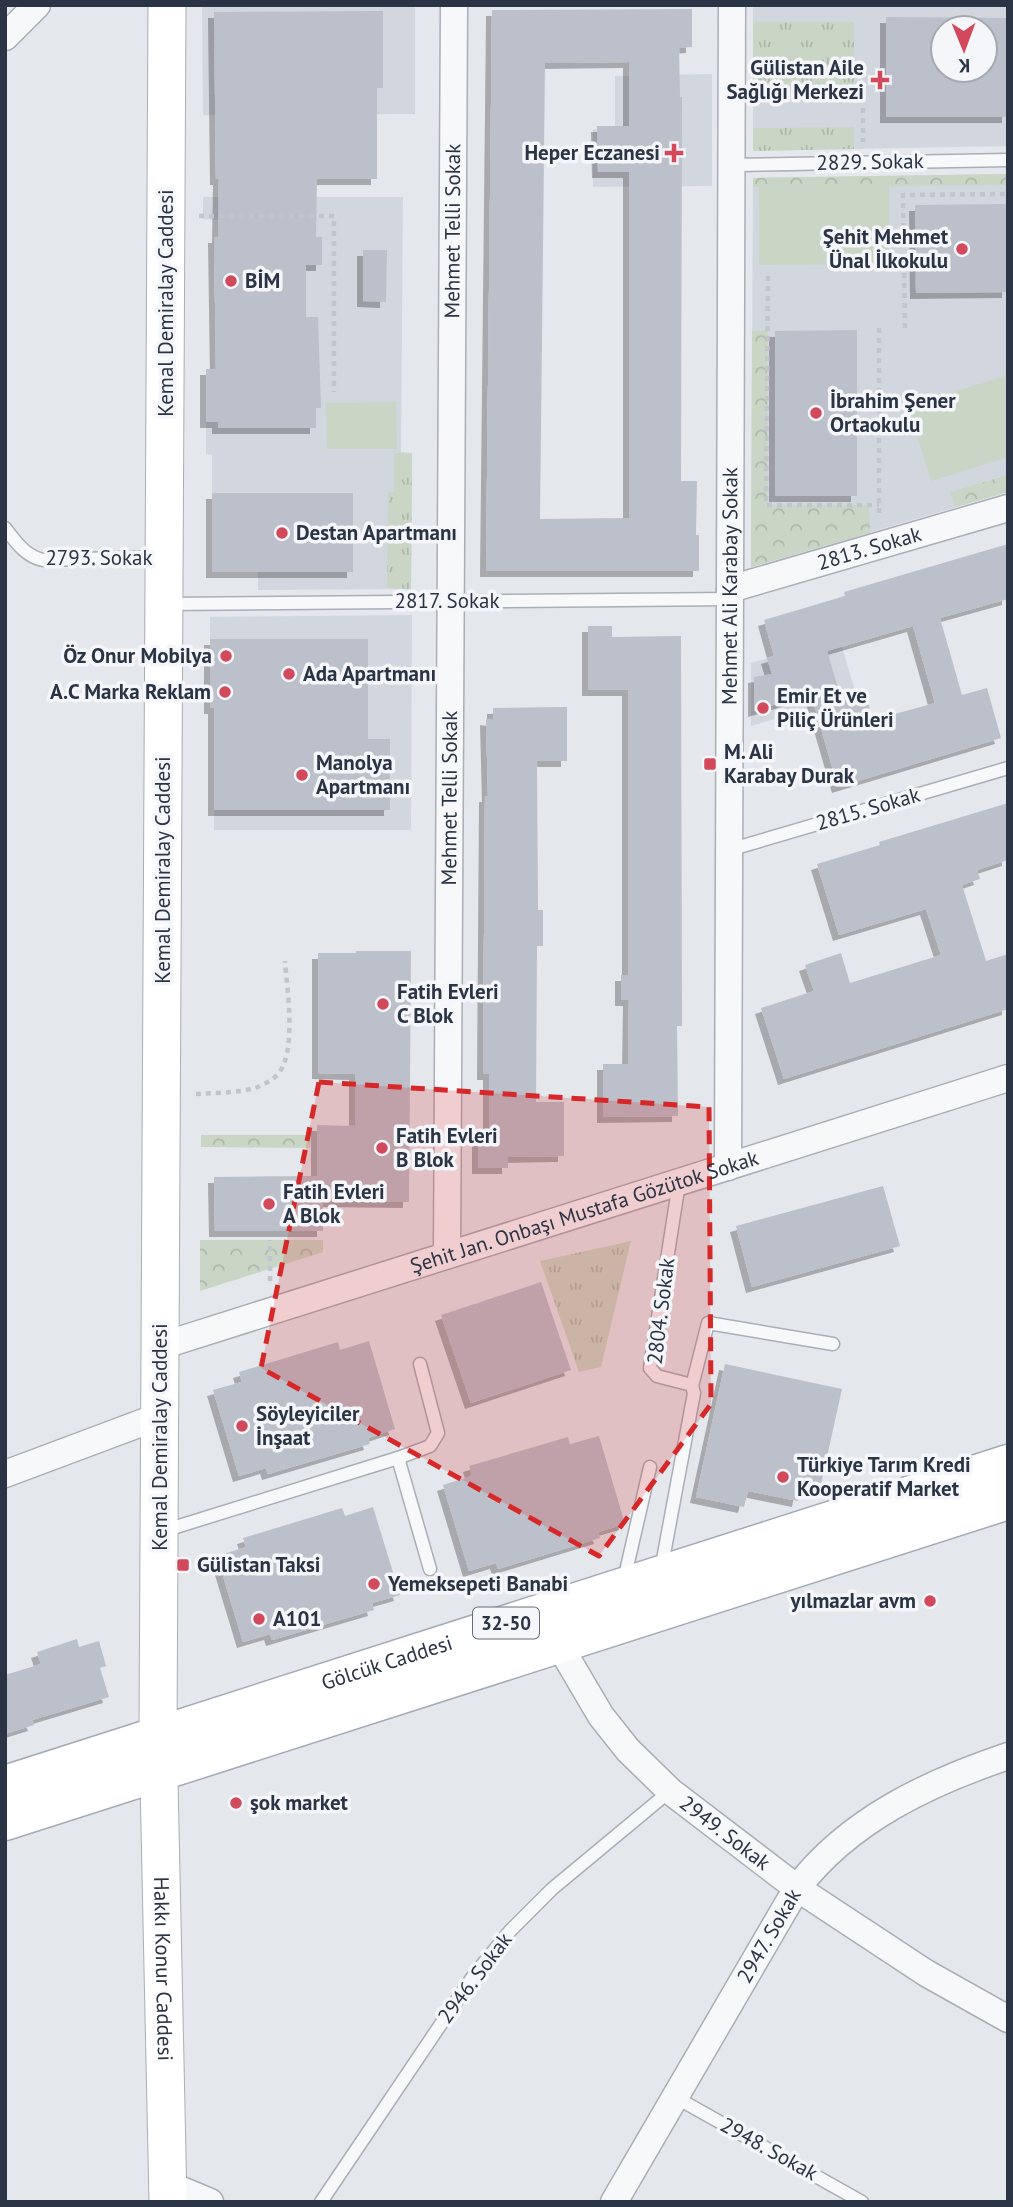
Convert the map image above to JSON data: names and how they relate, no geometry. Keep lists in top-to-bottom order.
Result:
{
  "streets": {
    "main road": ["32-50", "Gölcük Caddesi"],
    "street": [
      "Mehmet Telli Sokak",
      "Kemal Demiralay Caddesi",
      "2813. Sokak",
      "Mehmet Ali Karabay Sokak",
      "Şehit Jan. Onbaşı Mustafa Gözütok Sokak",
      "2949. Sokak",
      "2947. Sokak",
      "Hakkı Konur Caddesi"
    ],
    "lane": [
      "2829. Sokak",
      "2793. Sokak",
      "2817. Sokak",
      "2815. Sokak",
      "2804. Sokak",
      "2946. Sokak",
      "2948. Sokak"
    ]
  },
  "crossings": [
    ["2829. Sokak", "Mehmet Ali Karabay Sokak"],
    ["Mehmet Telli Sokak", "2817. Sokak"],
    ["Mehmet Telli Sokak", "Şehit Jan. Onbaşı Mustafa Gözütok Sokak"],
    ["Kemal Demiralay Caddesi", "2793. Sokak"],
    ["Kemal Demiralay Caddesi", "2817. Sokak"],
    ["Kemal Demiralay Caddesi", "Şehit Jan. Onbaşı Mustafa Gözütok Sokak"],
    ["Kemal Demiralay Caddesi", "Gölcük Caddesi"],
    ["Kemal Demiralay Caddesi", "Hakkı Konur Caddesi"],
    ["2813. Sokak", "Mehmet Ali Karabay Sokak"],
    ["2813. Sokak", "2817. Sokak"],
    ["Mehmet Ali Karabay Sokak", "2817. Sokak"],
    ["Mehmet Ali Karabay Sokak", "2815. Sokak"],
    ["Mehmet Ali Karabay Sokak", "Şehit Jan. Onbaşı Mustafa Gözütok Sokak"],
    ["Şehit Jan. Onbaşı Mustafa Gözütok Sokak", "2804. Sokak"],
    ["Gölcük Caddesi", "2949. Sokak"],
    ["Gölcük Caddesi", "Hakkı Konur Caddesi"],
    ["2949. Sokak", "2947. Sokak"],
    ["2949. Sokak", "2946. Sokak"],
    ["2947. Sokak", "2948. Sokak"]
  ],
  "places": {
    "health": ["Gülistan Aile Sağlığı Merkezi", "Heper Eczanesi"],
    "other": [
      "Şehit Mehmet Ünal İlkokulu",
      "BİM",
      "İbrahim Şener Ortaokulu",
      "Destan Apartmanı",
      "Öz Onur Mobilya",
      "Ada Apartmanı",
      "A.C Marka Reklam",
      "Emir Et ve Piliç Ürünleri",
      "Manolya Apartmanı",
      "Fatih Evleri C Blok",
      "Fatih Evleri B Blok",
      "Fatih Evleri A Blok",
      "Söyleyiciler İnşaat",
      "Türkiye Tarım Kredi Kooperatif Market",
      "Yemeksepeti Banabi",
      "yılmazlar avm",
      "A101",
      "şok market"
    ],
    "transit": ["M. Ali Karabay Durak", "Gülistan Taksi"]
  },
  "north": "bottom"
}
